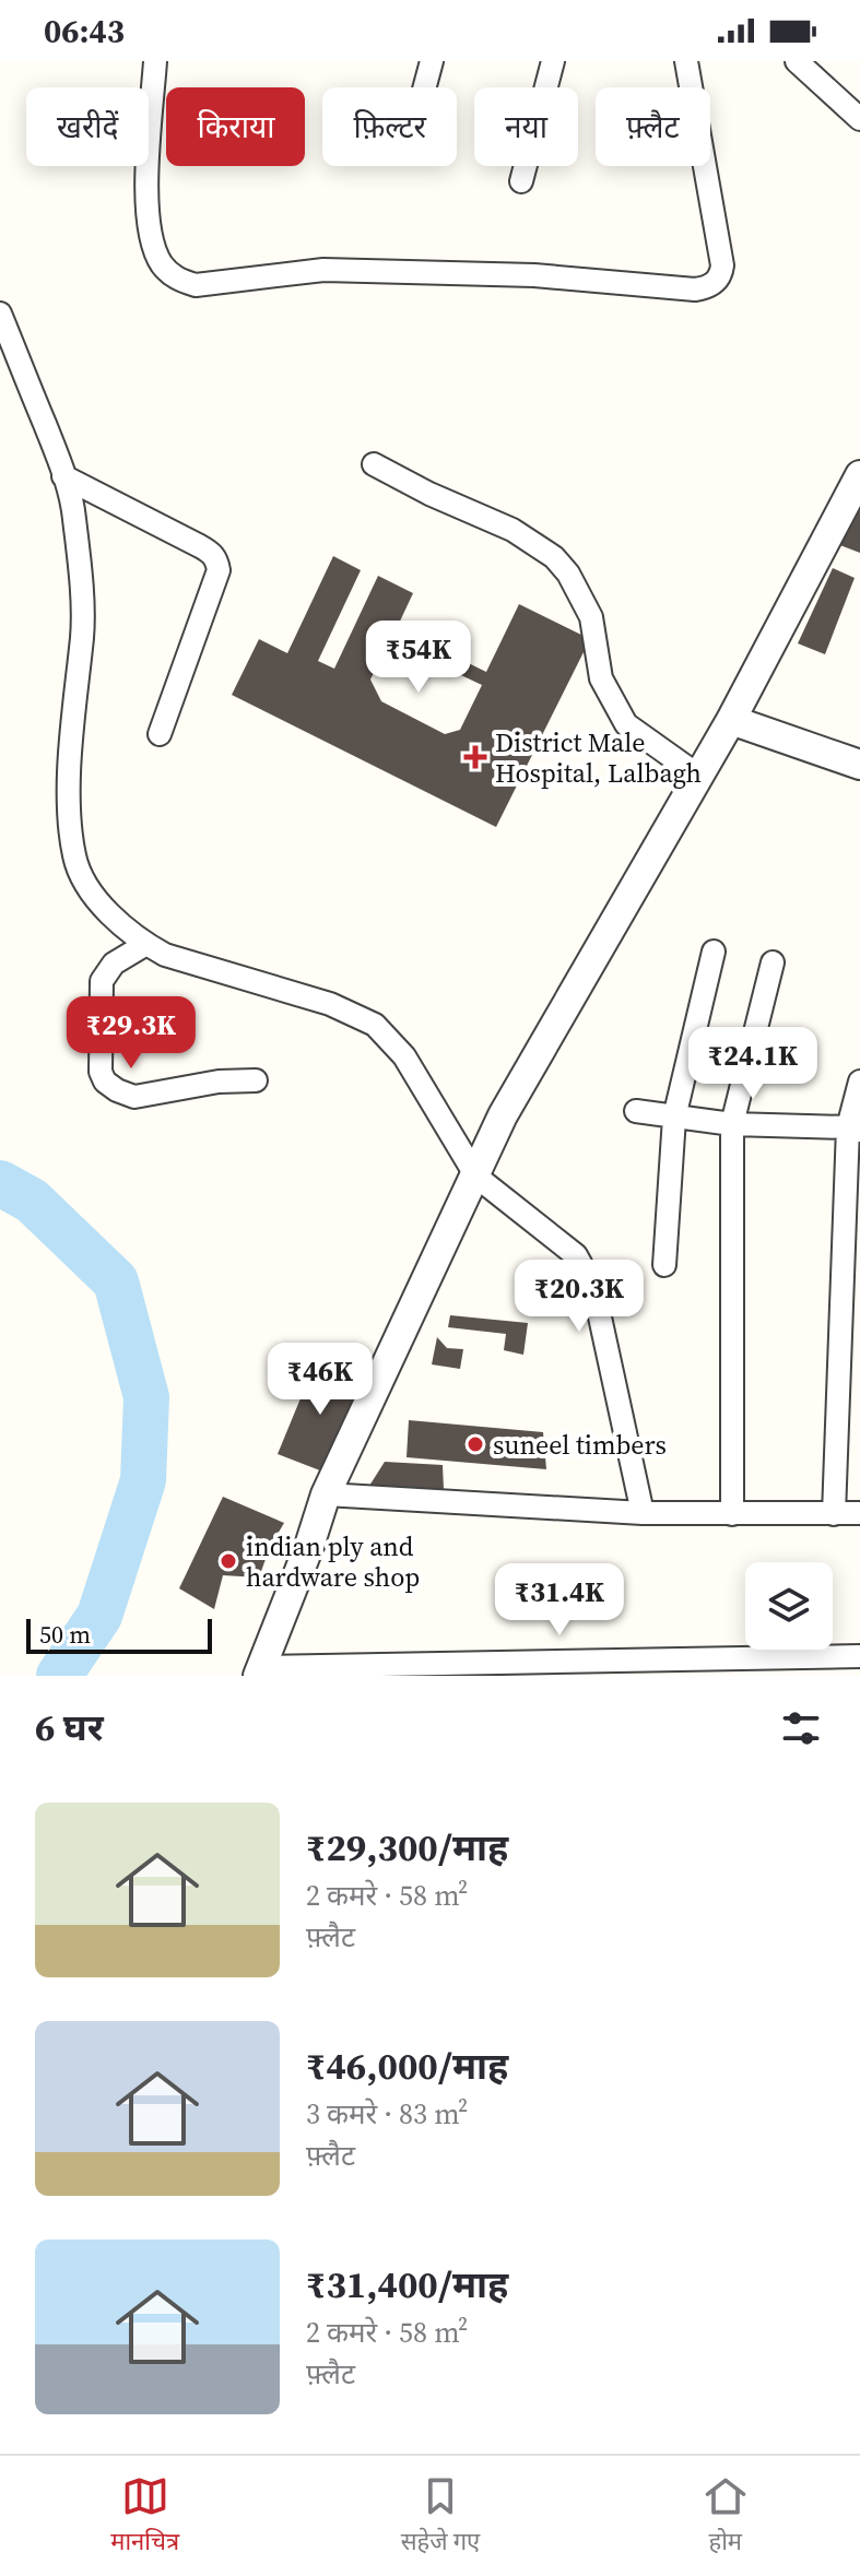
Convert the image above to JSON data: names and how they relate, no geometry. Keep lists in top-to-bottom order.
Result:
{
  "places": {
    "health": ["District Male Hospital, Lalbagh"],
    "other": ["suneel timbers", "indian ply and hardware shop"]
  },
  "scale_bar": "50 m",
  "page": {
    "status": "06:43",
    "chip": [
      "खरीदें",
      "किराया",
      "फ़िल्टर",
      "नया",
      "फ़्लैट"
    ],
    "price": [
      "₹54K",
      "₹29.3K",
      "₹24.1K",
      "₹20.3K",
      "₹46K",
      "₹31.4K"
    ],
    "scale": "50 m",
    "heading": "6 घर",
    "list": [
      {
        "name": "₹29,300/माह",
        "note": "2 कमरे · 58 m² · फ़्लैट"
      },
      {
        "name": "₹46,000/माह",
        "note": "3 कमरे · 83 m² · फ़्लैट"
      },
      {
        "name": "₹31,400/माह",
        "note": "2 कमरे · 58 m² · फ़्लैट"
      }
    ],
    "tabs": ["मानचित्र", "सहेजे गए", "होम"]
  }
}
